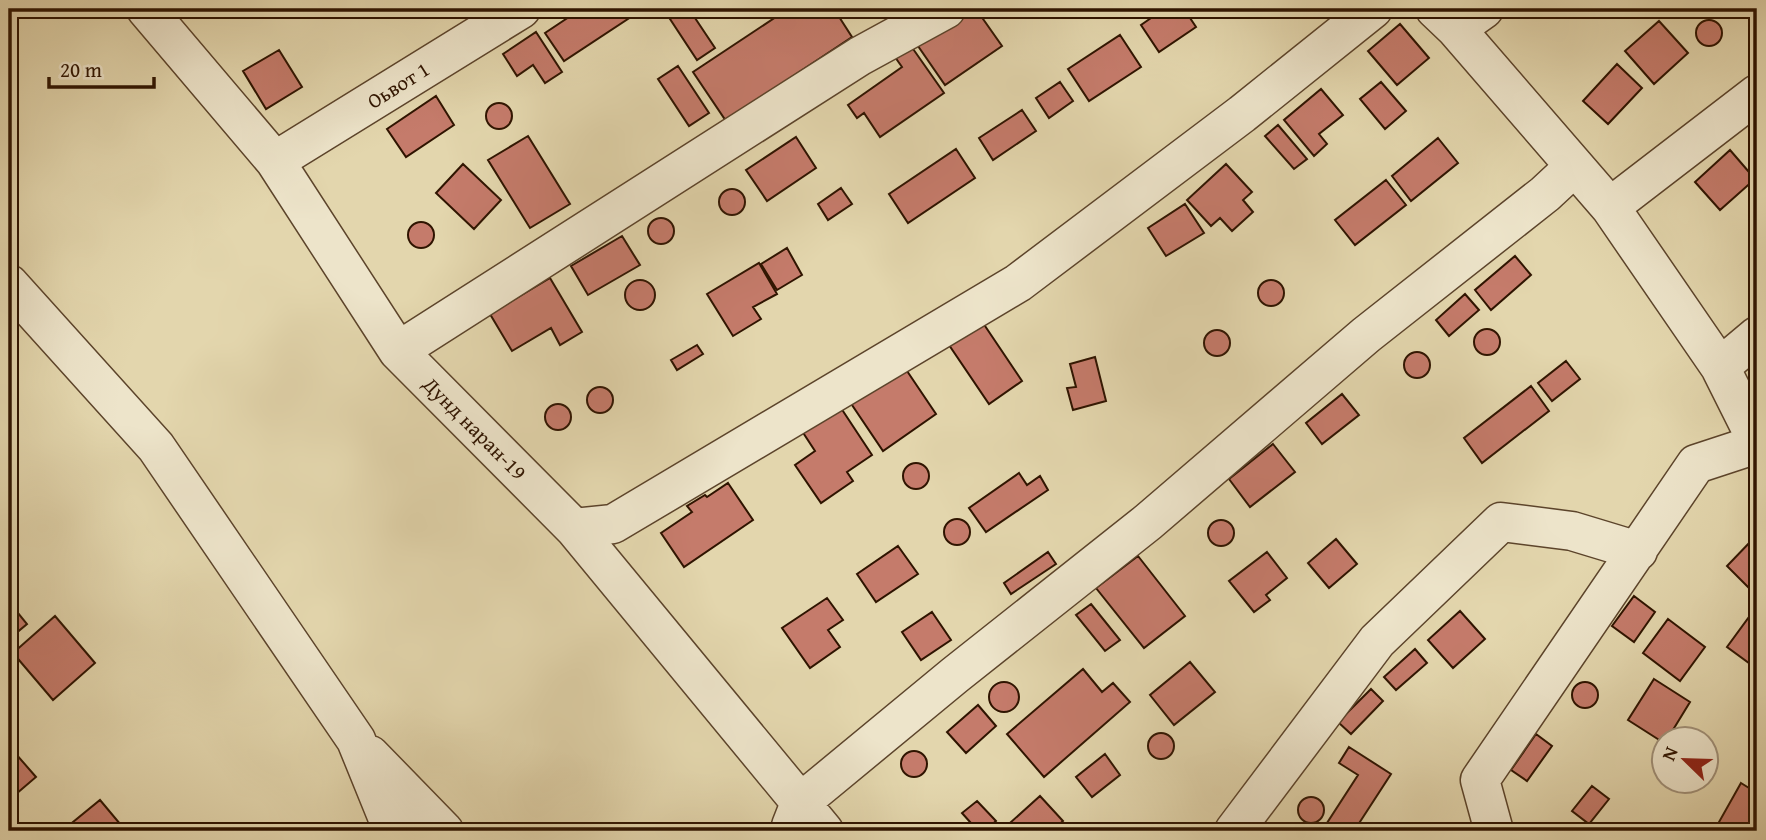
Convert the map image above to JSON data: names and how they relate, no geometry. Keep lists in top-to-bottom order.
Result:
{
  "streets": {
    "street": ["Оьвот 1", "Дунд наран-19"]
  },
  "crossings": [
    ["Оьвот 1", "Дунд наран-19"]
  ],
  "scale_bar": "20 m",
  "north": "top left"
}
